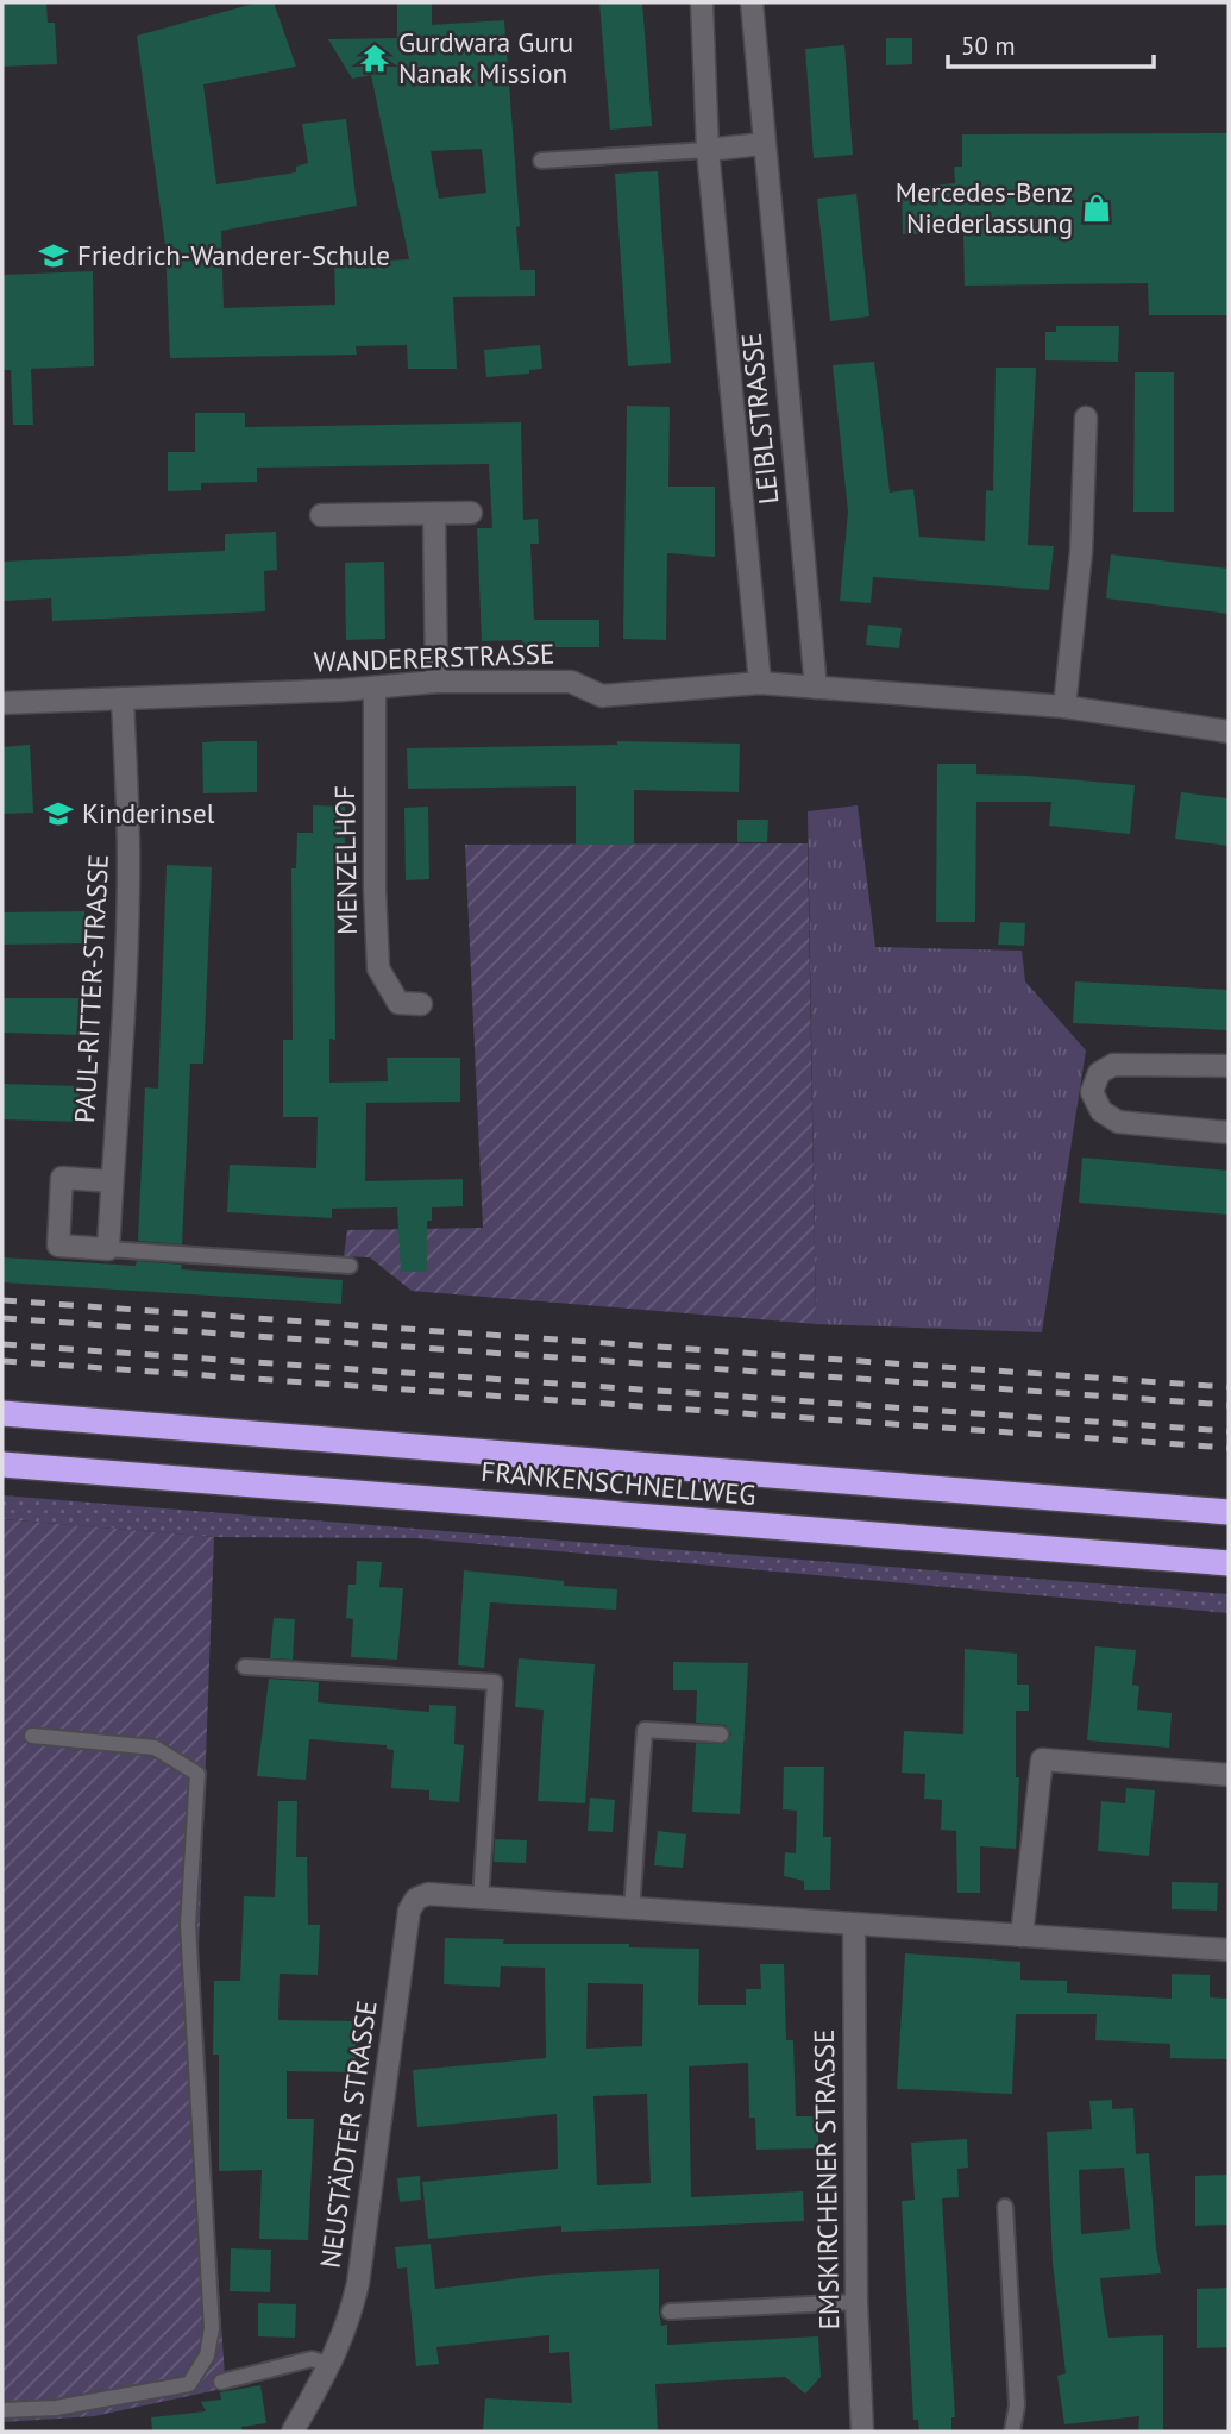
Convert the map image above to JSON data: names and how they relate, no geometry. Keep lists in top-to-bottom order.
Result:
{
  "streets": {
    "highway": ["FRANKENSCHNELLWEG"],
    "street": [
      "LEIBLSTRASSE",
      "WANDERERSTRASSE",
      "MENZELHOF",
      "PAUL-RITTER-STRASSE",
      "NEUSTÄDTER STRASSE",
      "EMSKIRCHENER STRASSE"
    ]
  },
  "crossings": [
    ["LEIBLSTRASSE", "WANDERERSTRASSE"],
    ["WANDERERSTRASSE", "MENZELHOF"],
    ["WANDERERSTRASSE", "PAUL-RITTER-STRASSE"],
    ["NEUSTÄDTER STRASSE", "EMSKIRCHENER STRASSE"]
  ],
  "places": {
    "temple": ["Gurdwara Guru Nanak Mission"],
    "shop": ["Mercedes-Benz Niederlassung"],
    "school or university": ["Friedrich-Wanderer-Schule", "Kinderinsel"]
  },
  "scale_bar": "50 m"
}
